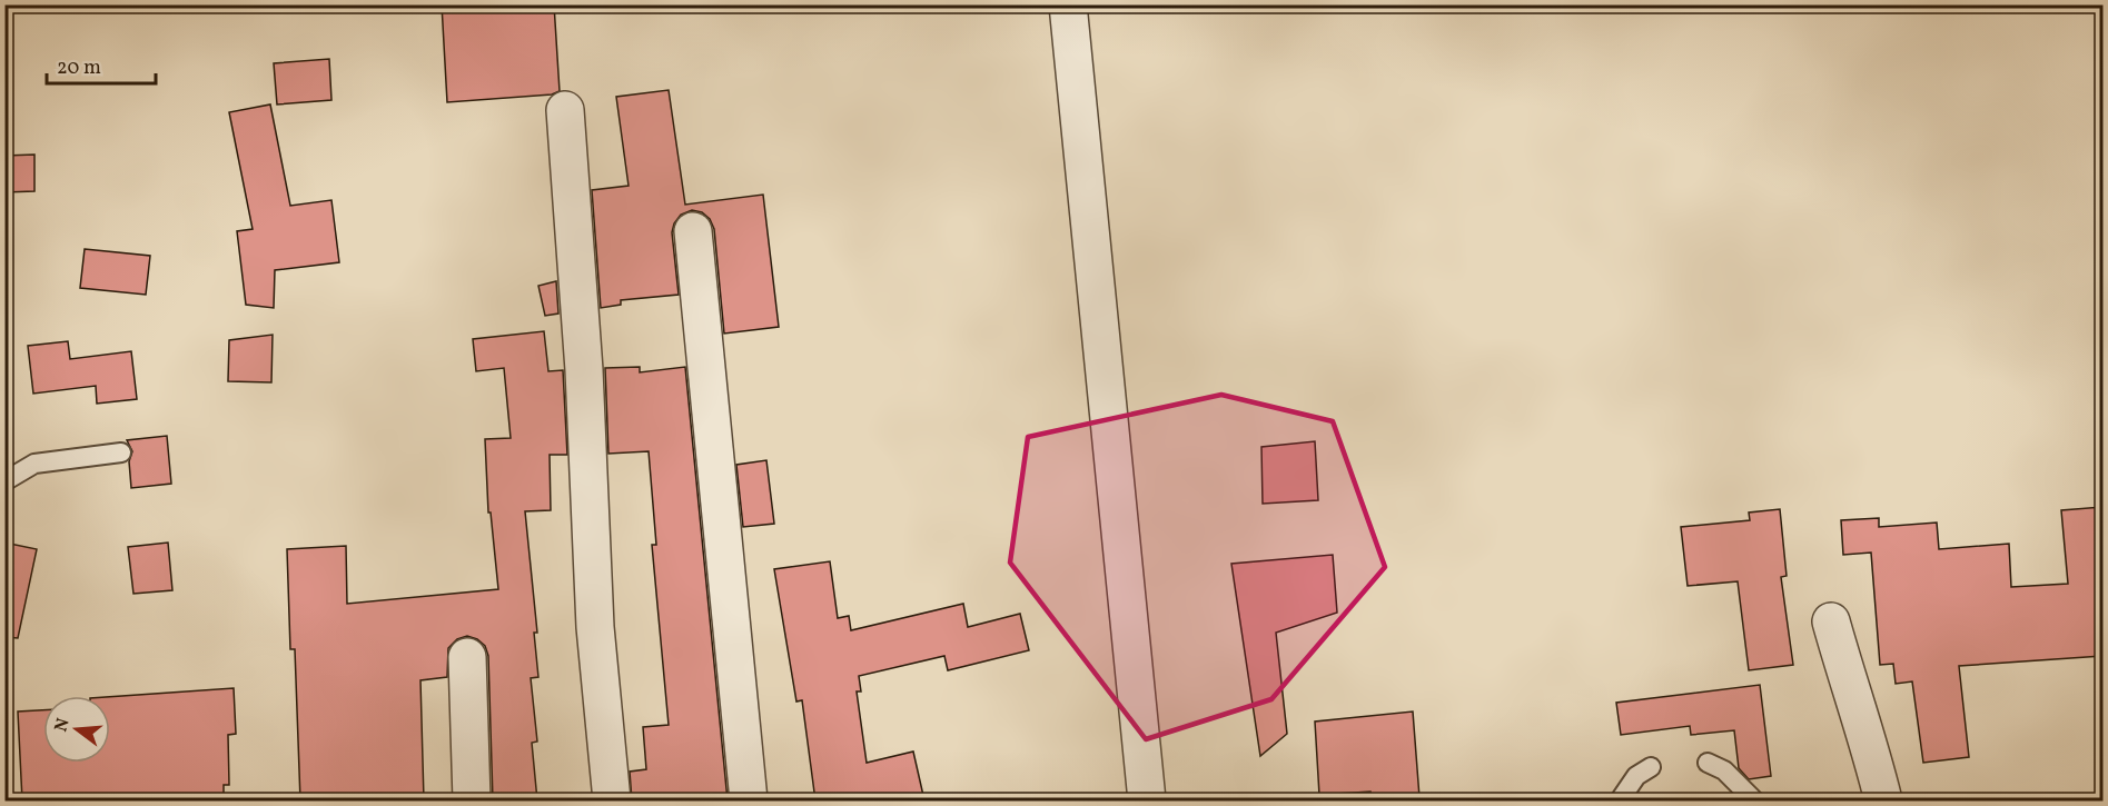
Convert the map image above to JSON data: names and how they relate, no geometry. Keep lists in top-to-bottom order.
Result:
{
  "scale_bar": "20 m",
  "north": "left"
}
